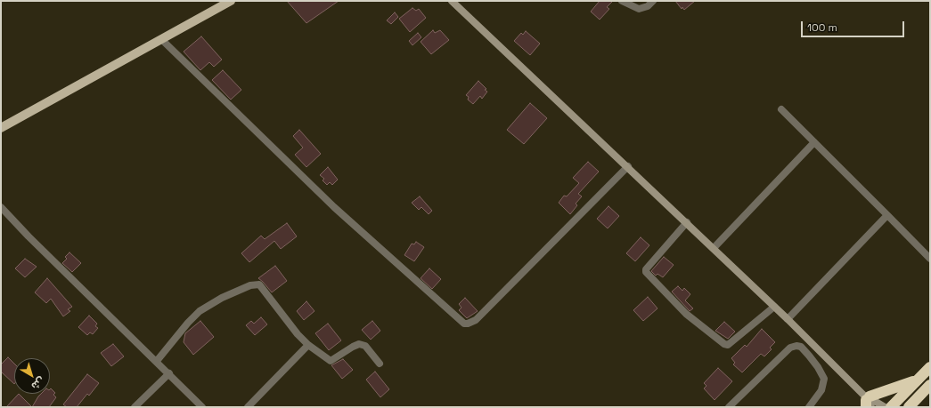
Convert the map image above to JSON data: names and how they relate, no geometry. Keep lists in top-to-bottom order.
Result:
{
  "scale_bar": "100 m",
  "north": "bottom right"
}
